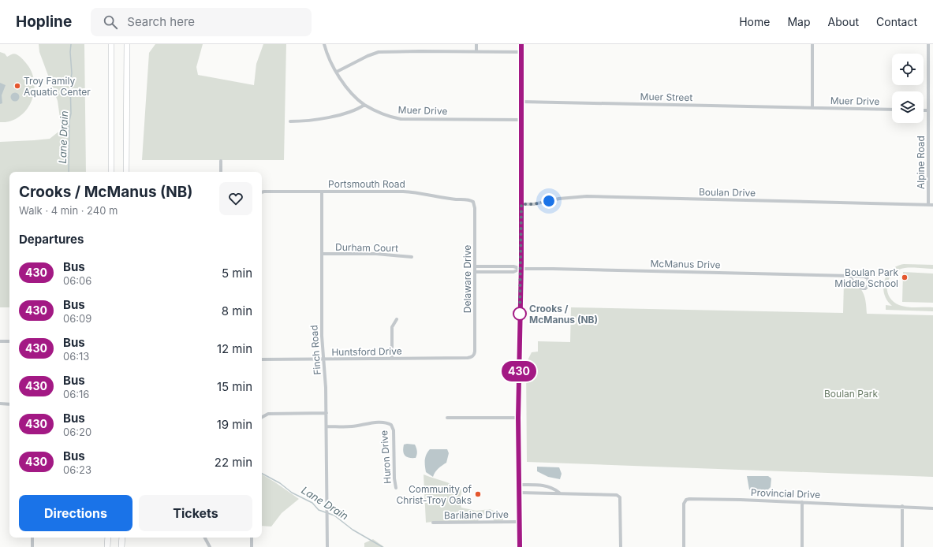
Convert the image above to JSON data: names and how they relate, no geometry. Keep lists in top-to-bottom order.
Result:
{
  "streets": {
    "street": [
      "Muer Street",
      "Muer Drive",
      "Alpine Road",
      "Portsmouth Road",
      "Boulan Drive",
      "Durham Court",
      "McManus Drive",
      "Delaware Drive",
      "Finch Road",
      "Huntsford Drive",
      "Huron Drive",
      "Provincial Drive",
      "Barilaine Drive"
    ]
  },
  "crossings": [
    ["Muer Street", "Muer Drive"],
    ["Alpine Road", "Boulan Drive"],
    ["Portsmouth Road", "Delaware Drive"],
    ["Portsmouth Road", "Finch Road"],
    ["Durham Court", "Finch Road"],
    ["Delaware Drive", "Huntsford Drive"],
    ["Finch Road", "Huntsford Drive"],
    ["Finch Road", "Huron Drive"]
  ],
  "water": ["Lane Drain"],
  "parks": ["Boulan Park"],
  "places": [
    "Troy Family Aquatic Center",
    "Boulan Park Middle School",
    "Crooks / McManus (NB)",
    "Community of Christ-Troy Oaks"
  ],
  "lines": ["bus line 430"],
  "page": {
    "header": "Hopline",
    "search": "Search here",
    "nav": [
      "Home",
      "Map",
      "About",
      "Contact"
    ],
    "on_map": "430",
    "heading": [
      ["Crooks / McManus (NB)", "Walk · 4 min · 240 m"],
      "Departures"
    ],
    "list": [
      {
        "mark": "430",
        "name": "Bus",
        "note": "06:06",
        "value": "5 min"
      },
      {
        "mark": "430",
        "name": "Bus",
        "note": "06:09",
        "value": "8 min"
      },
      {
        "mark": "430",
        "name": "Bus",
        "note": "06:13",
        "value": "12 min"
      },
      {
        "mark": "430",
        "name": "Bus",
        "note": "06:16",
        "value": "15 min"
      },
      {
        "mark": "430",
        "name": "Bus",
        "note": "06:20",
        "value": "19 min"
      },
      {
        "mark": "430",
        "name": "Bus",
        "note": "06:23",
        "value": "22 min"
      }
    ],
    "buttons": ["Directions", "Tickets"]
  }
}
